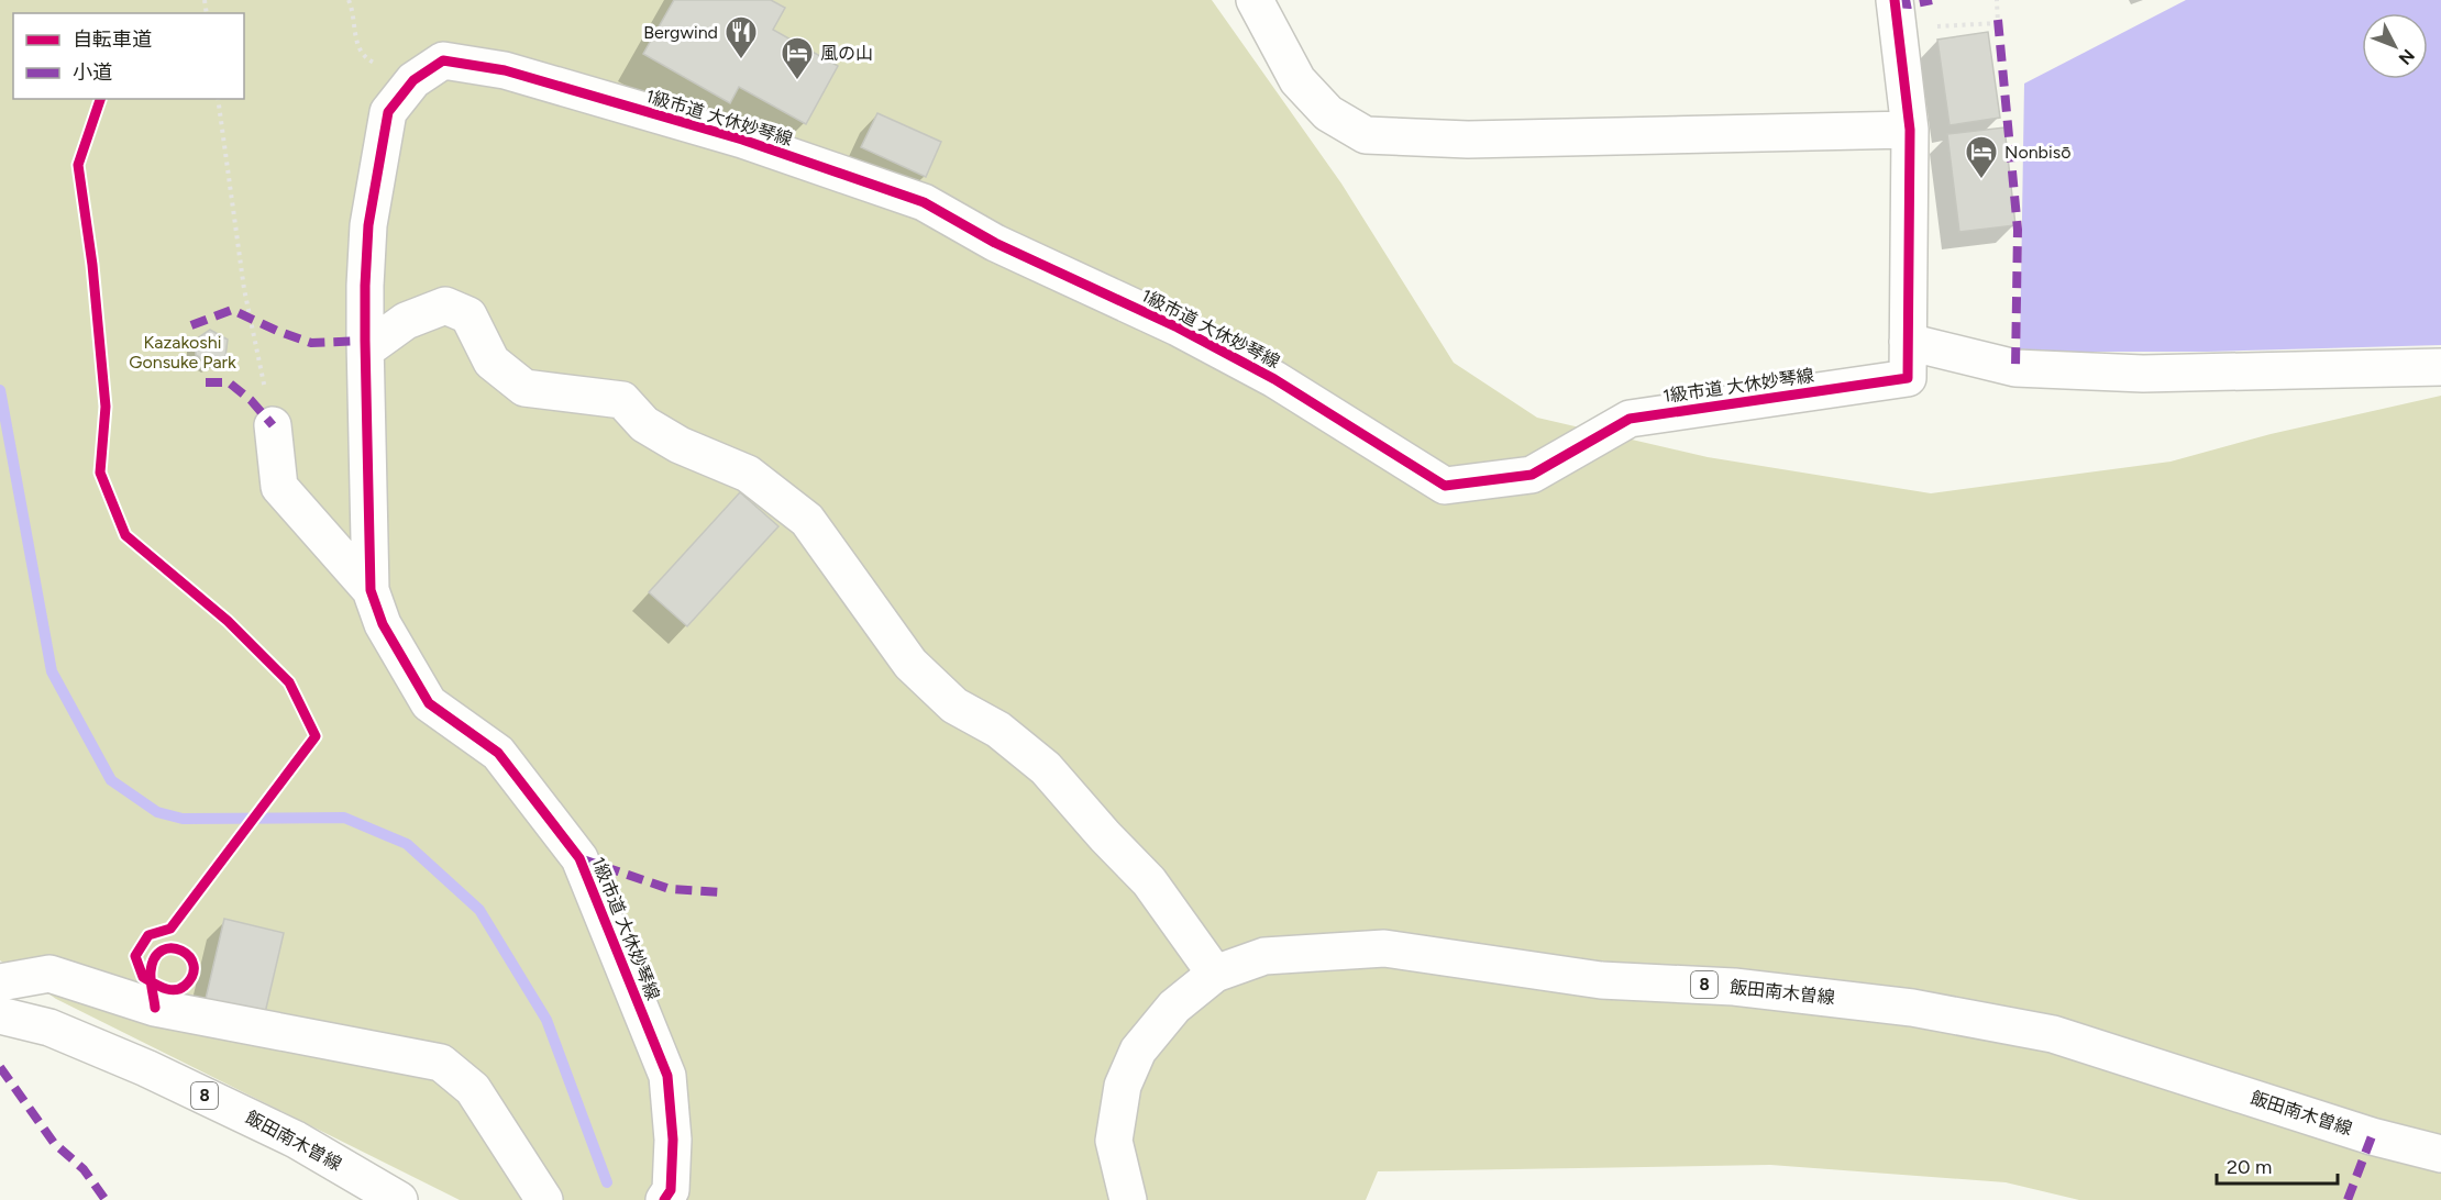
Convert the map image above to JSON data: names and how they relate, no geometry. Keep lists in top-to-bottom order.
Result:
{
  "streets": {
    "street": ["1級市道 大休妙琴線", "8", "飯田南木曽線"]
  },
  "parks": ["Kazakoshi Gonsuke Park"],
  "places": {
    "restaurant": ["Bergwind"],
    "hotel": ["風の山", "Nonbisō"]
  },
  "legend": ["自転車道", "小道"],
  "scale_bar": "20 m",
  "north": "bottom right"
}
